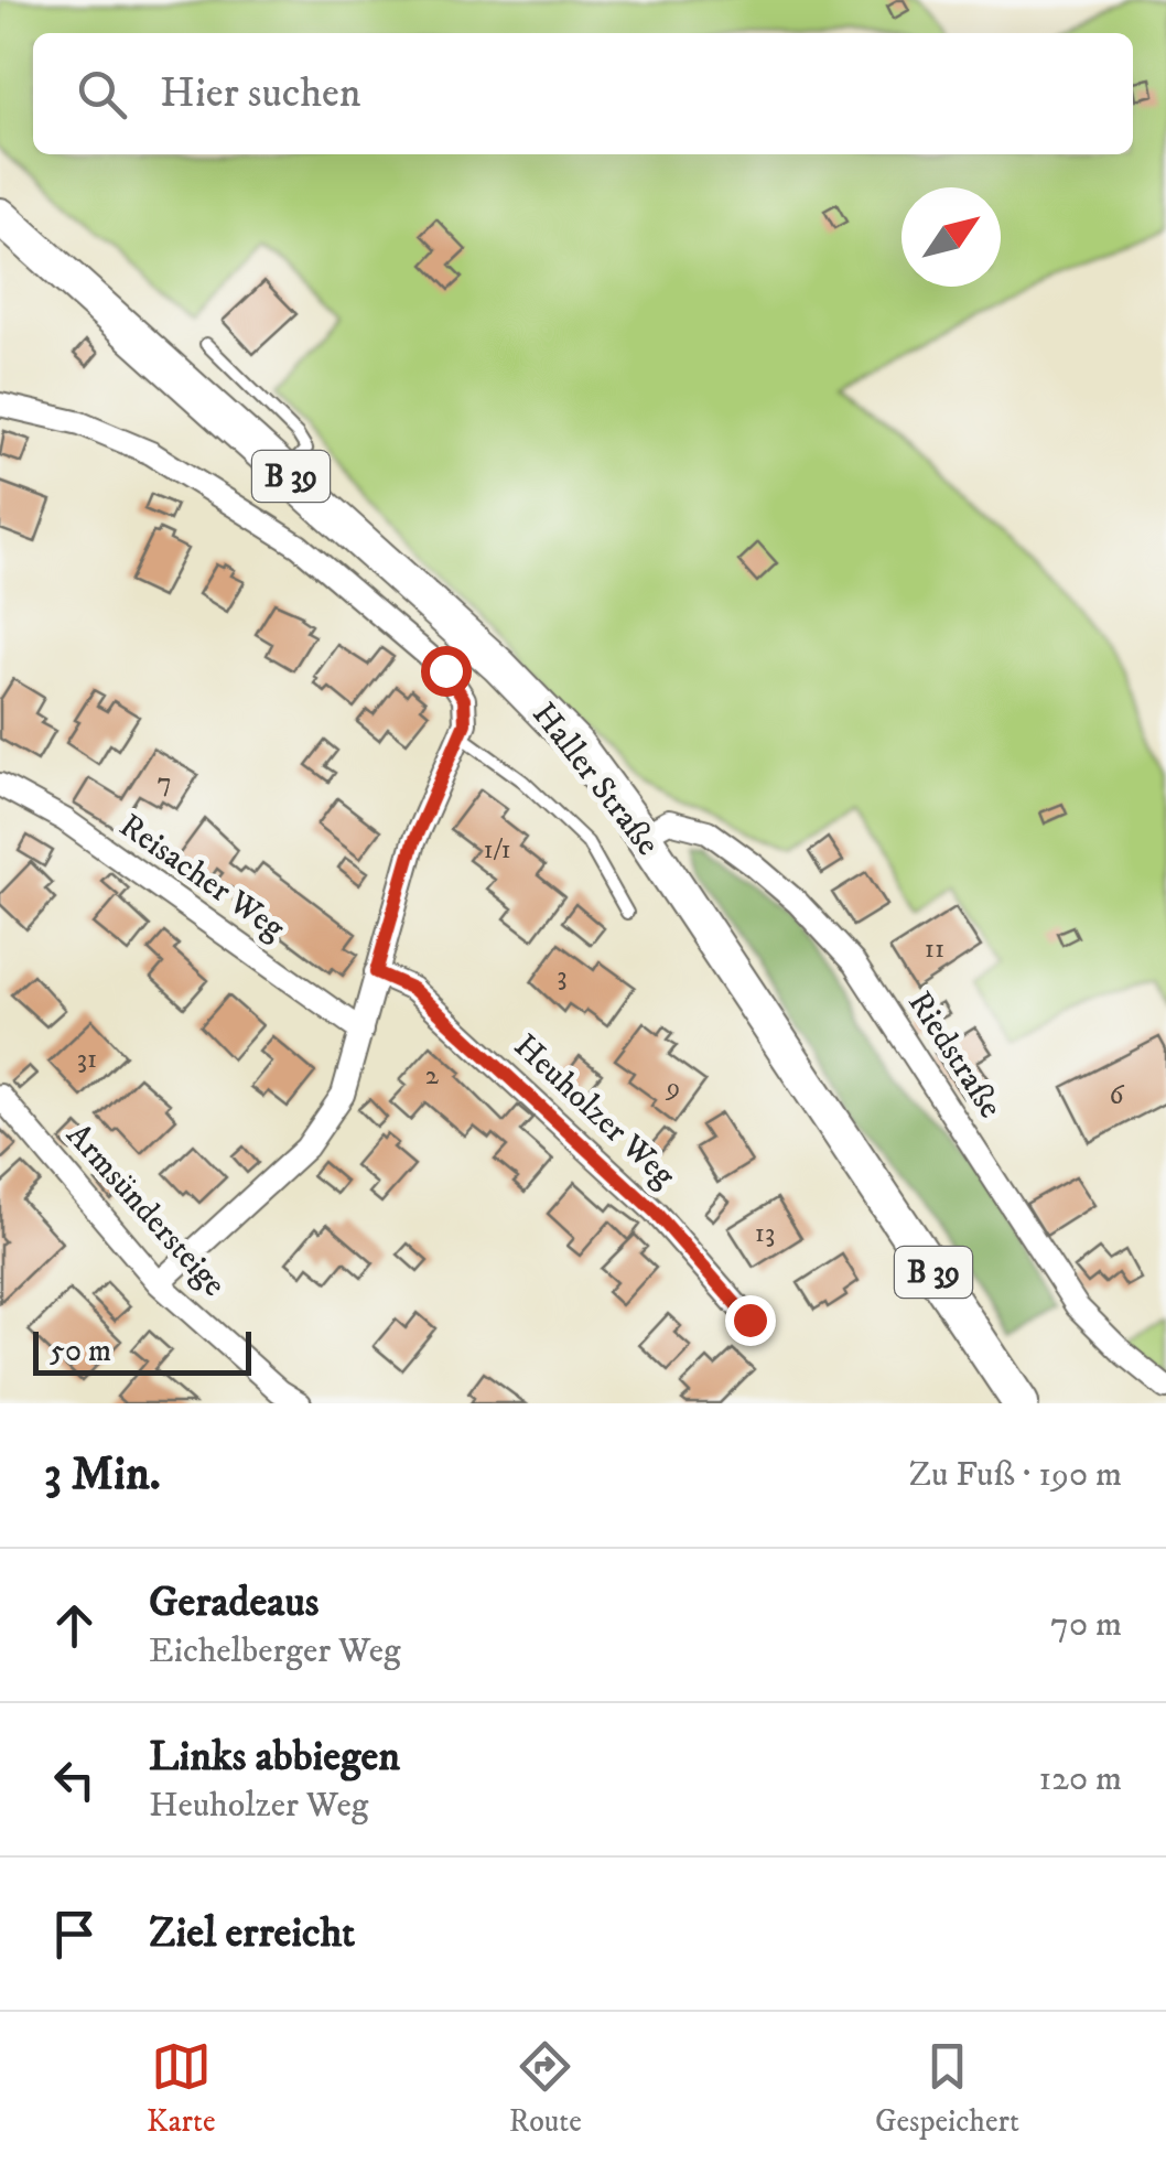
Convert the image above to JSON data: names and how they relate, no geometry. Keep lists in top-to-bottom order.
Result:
{
  "streets": {
    "main road": ["B 39", "Haller Straße"],
    "street": [
      "Reisacher Weg",
      "Riedstraße",
      "Heuholzer Weg",
      "Armsündersteige"
    ]
  },
  "crossings": [
    ["Haller Straße", "Riedstraße"]
  ],
  "house_numbers": [
    "7",
    "1/1",
    "11",
    "3",
    "31",
    "2",
    "9",
    "6",
    "13"
  ],
  "scale_bar": "50 m",
  "north": "top right",
  "page": {
    "search": "Hier suchen",
    "scale": "50 m",
    "heading": ["3 Min.", "Zu Fuß · 190 m"],
    "list": [
      ["Geradeaus", "Eichelberger Weg", "70 m"],
      ["Links abbiegen", "Heuholzer Weg", "120 m"],
      "Ziel erreicht"
    ],
    "nav": ["Karte", "Route", "Gespeichert"]
  }
}
